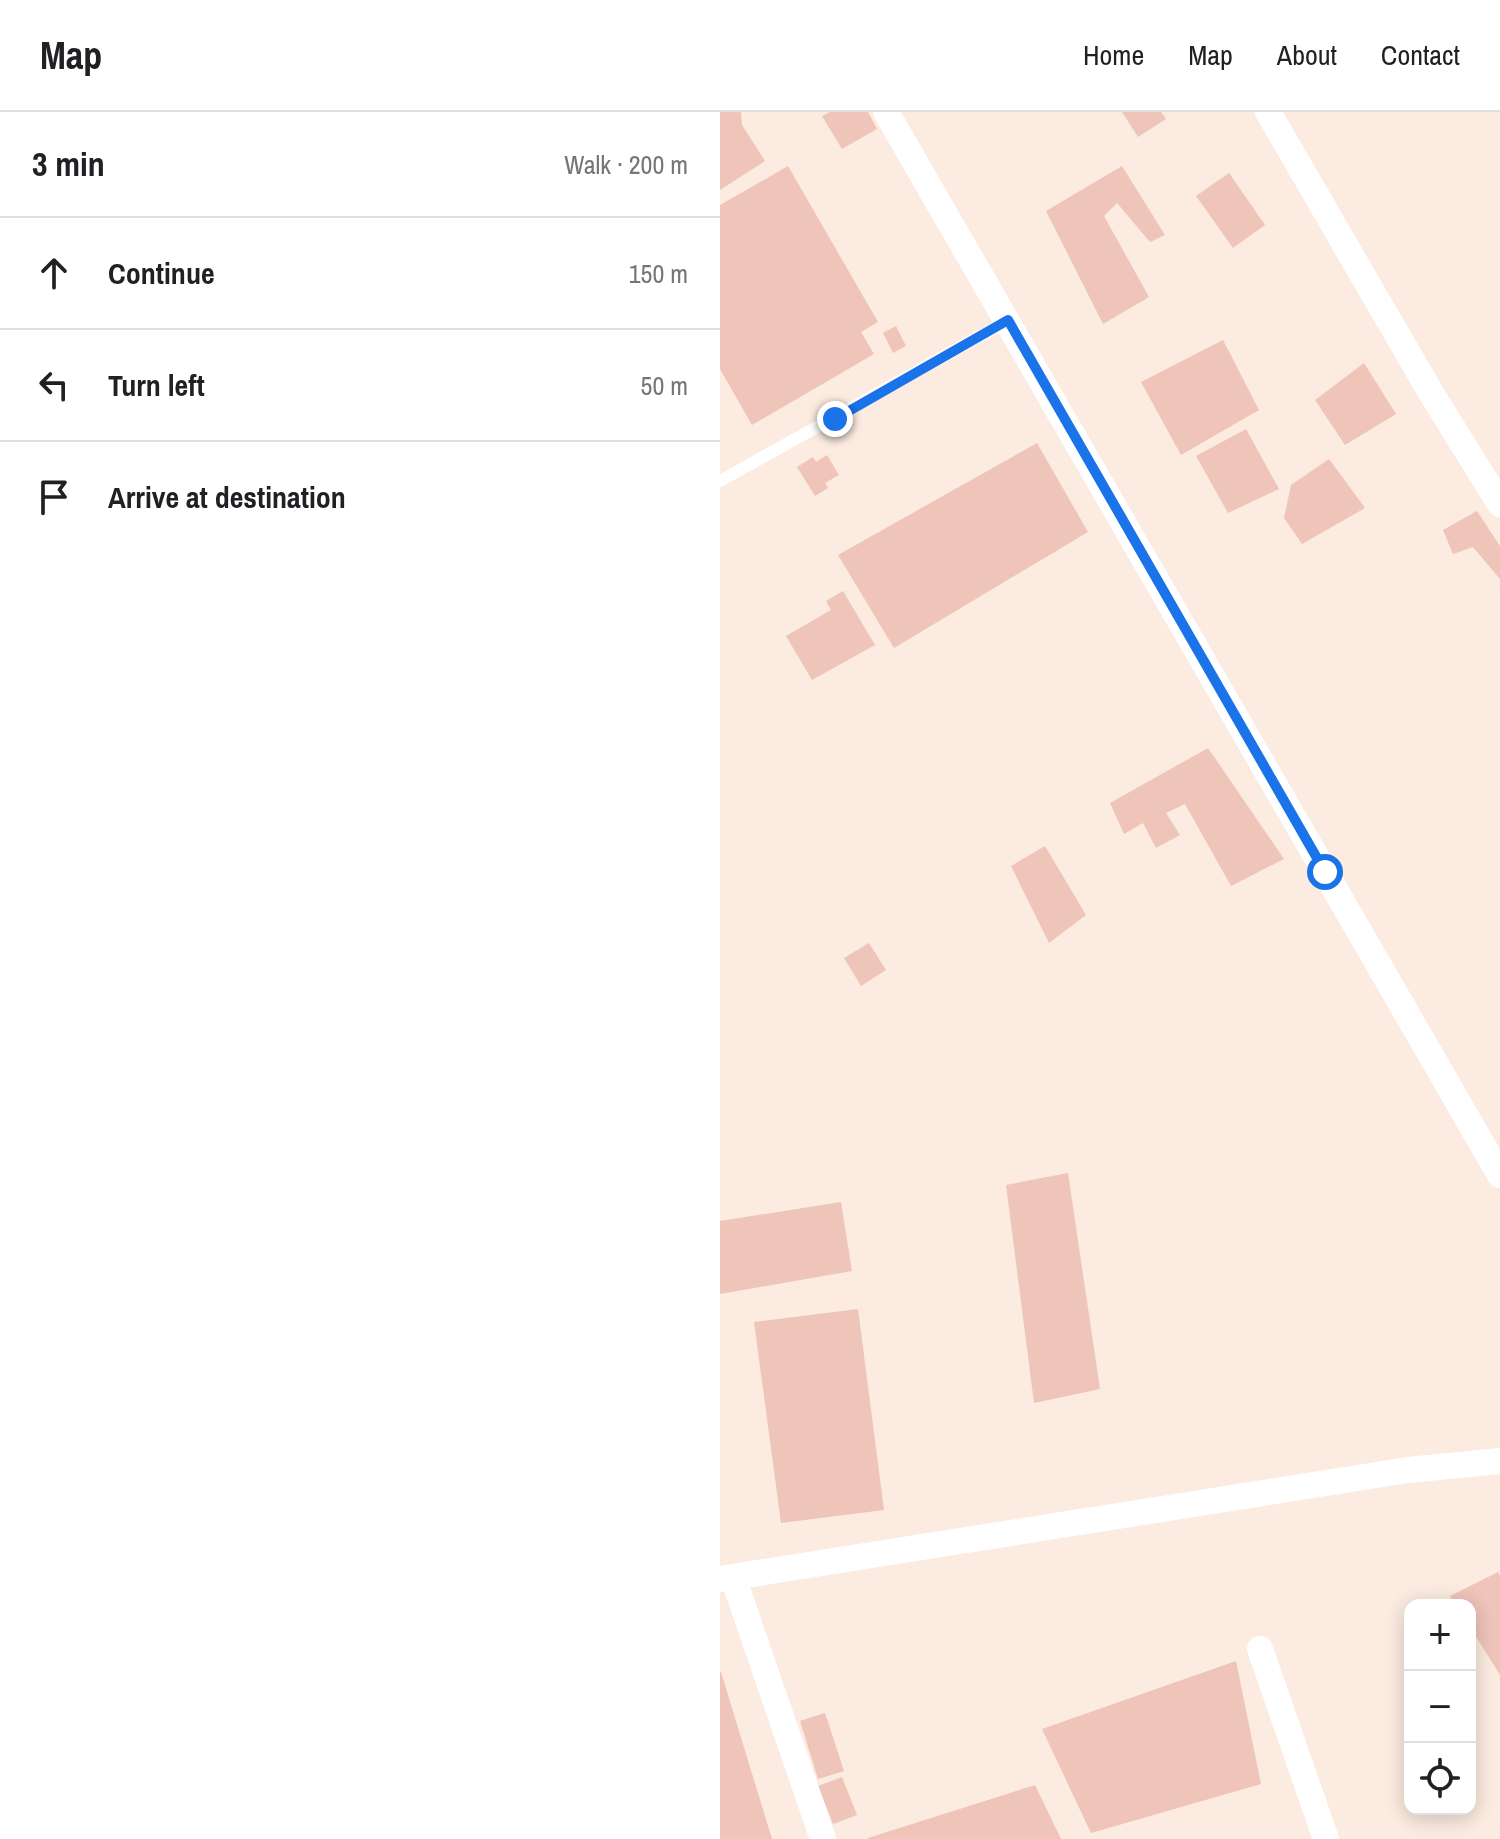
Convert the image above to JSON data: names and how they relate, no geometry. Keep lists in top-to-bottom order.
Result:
{
  "page": {
    "header": "Map",
    "nav": [
      "Home",
      "Map",
      "About",
      "Contact"
    ],
    "heading": ["3 min", "Walk · 200 m"],
    "list": [
      ["Continue", "150 m"],
      ["Turn left", "50 m"],
      "Arrive at destination"
    ],
    "map_buttons": ["+", "−"]
  }
}
